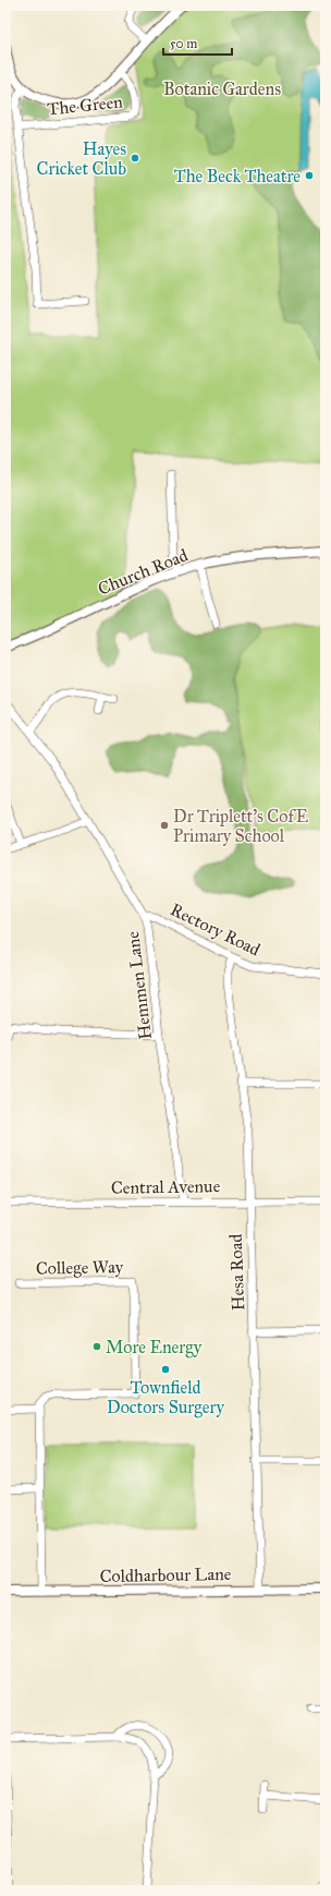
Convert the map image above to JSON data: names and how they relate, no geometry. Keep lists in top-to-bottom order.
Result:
{
  "streets": {
    "street": [
      "The Green",
      "Church Road",
      "Rectory Road",
      "Hemmen Lane",
      "Central Avenue",
      "College Way",
      "Hesa Road",
      "Coldharbour Lane"
    ]
  },
  "crossings": [
    ["Rectory Road", "Hemmen Lane"],
    ["Rectory Road", "Hesa Road"],
    ["Hemmen Lane", "Central Avenue"],
    ["Central Avenue", "Hesa Road"],
    ["Hesa Road", "Coldharbour Lane"]
  ],
  "parks": ["Botanic Gardens"],
  "places": [
    "Hayes Cricket Club",
    "The Beck Theatre",
    "Dr Triplett's CofE Primary School",
    "More Energy",
    "Townfield Doctors Surgery"
  ],
  "scale_bar": "50 m"
}
